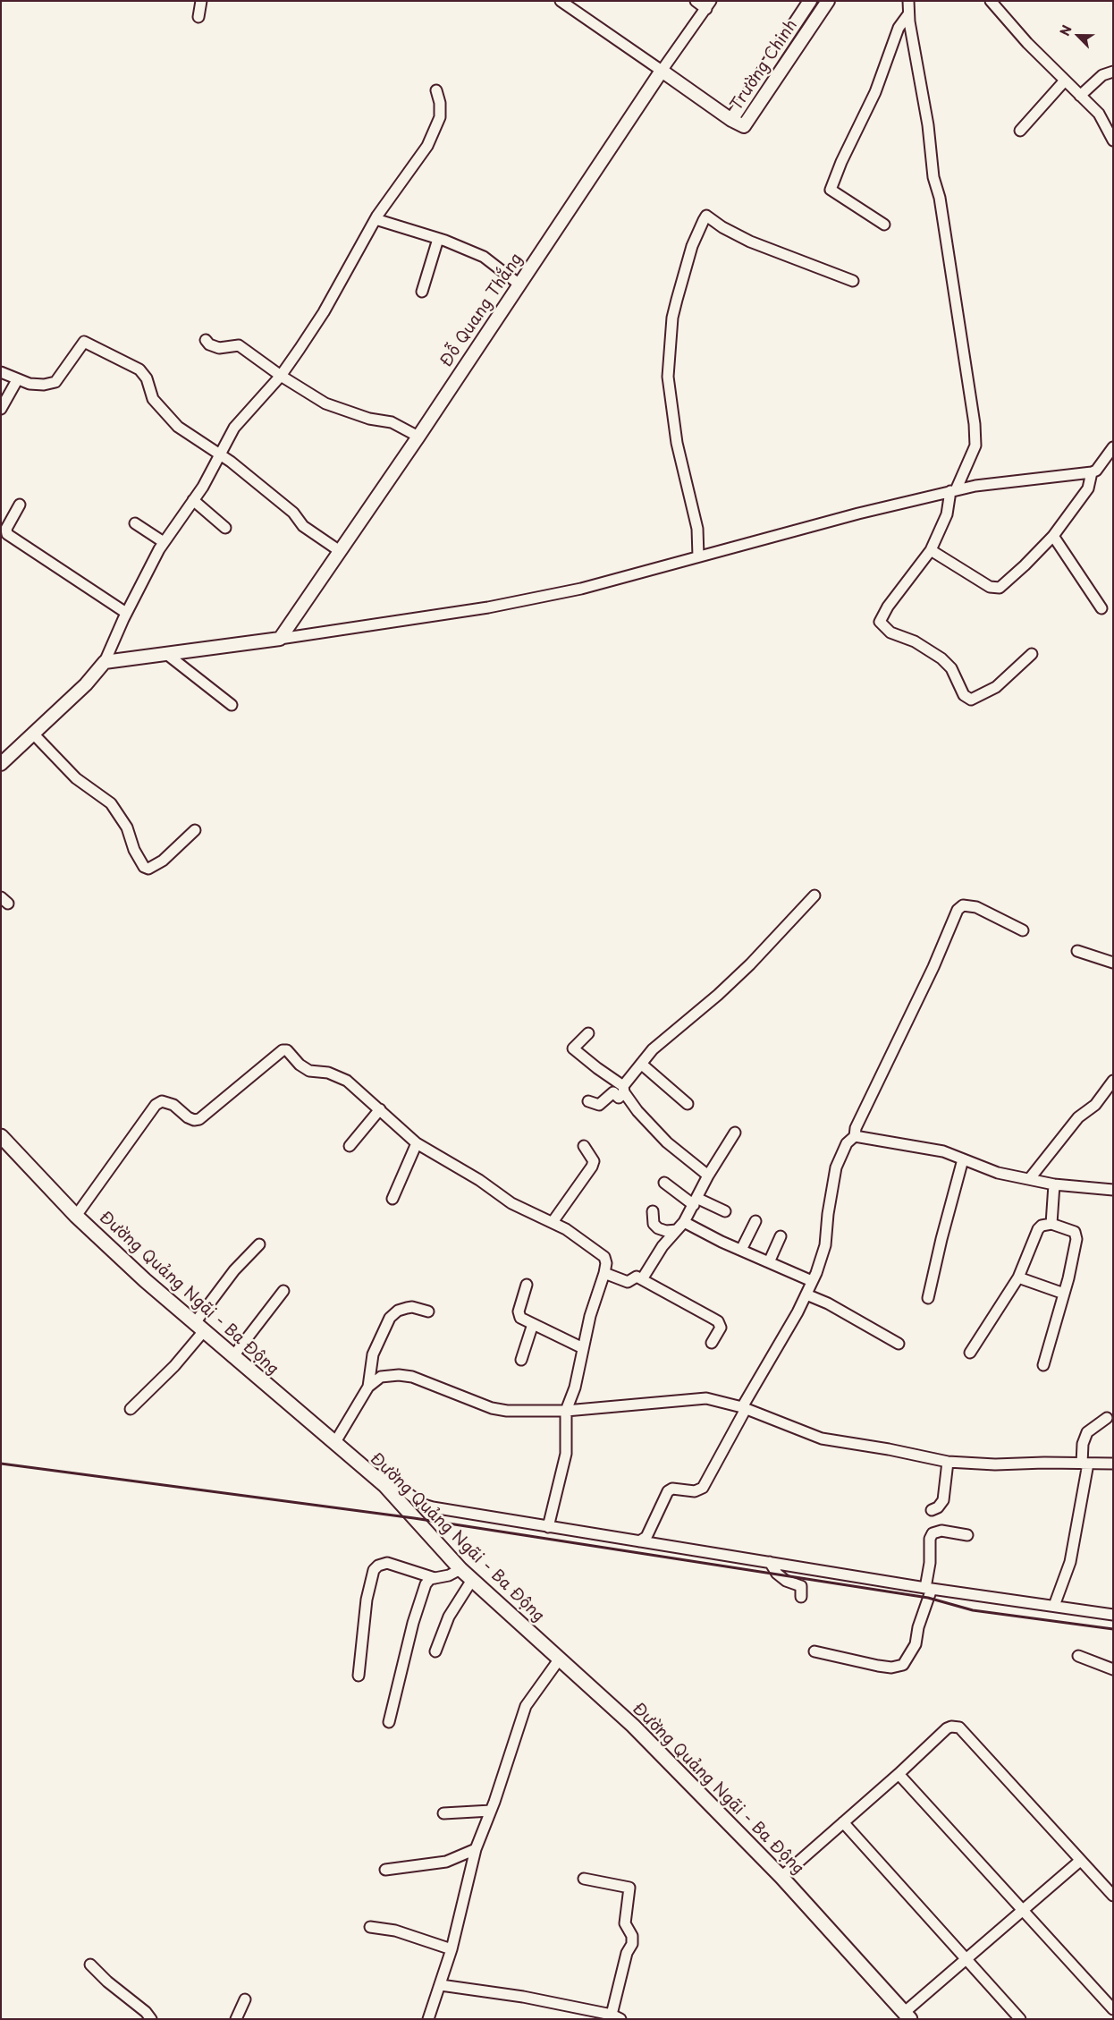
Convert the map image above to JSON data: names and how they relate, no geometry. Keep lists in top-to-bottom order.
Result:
{
  "streets": {
    "main road": ["Đường Quảng Ngãi - Ba Động"],
    "street": ["Trường Chinh", "Đỗ Quang Thắng"]
  },
  "north": "top left"
}
